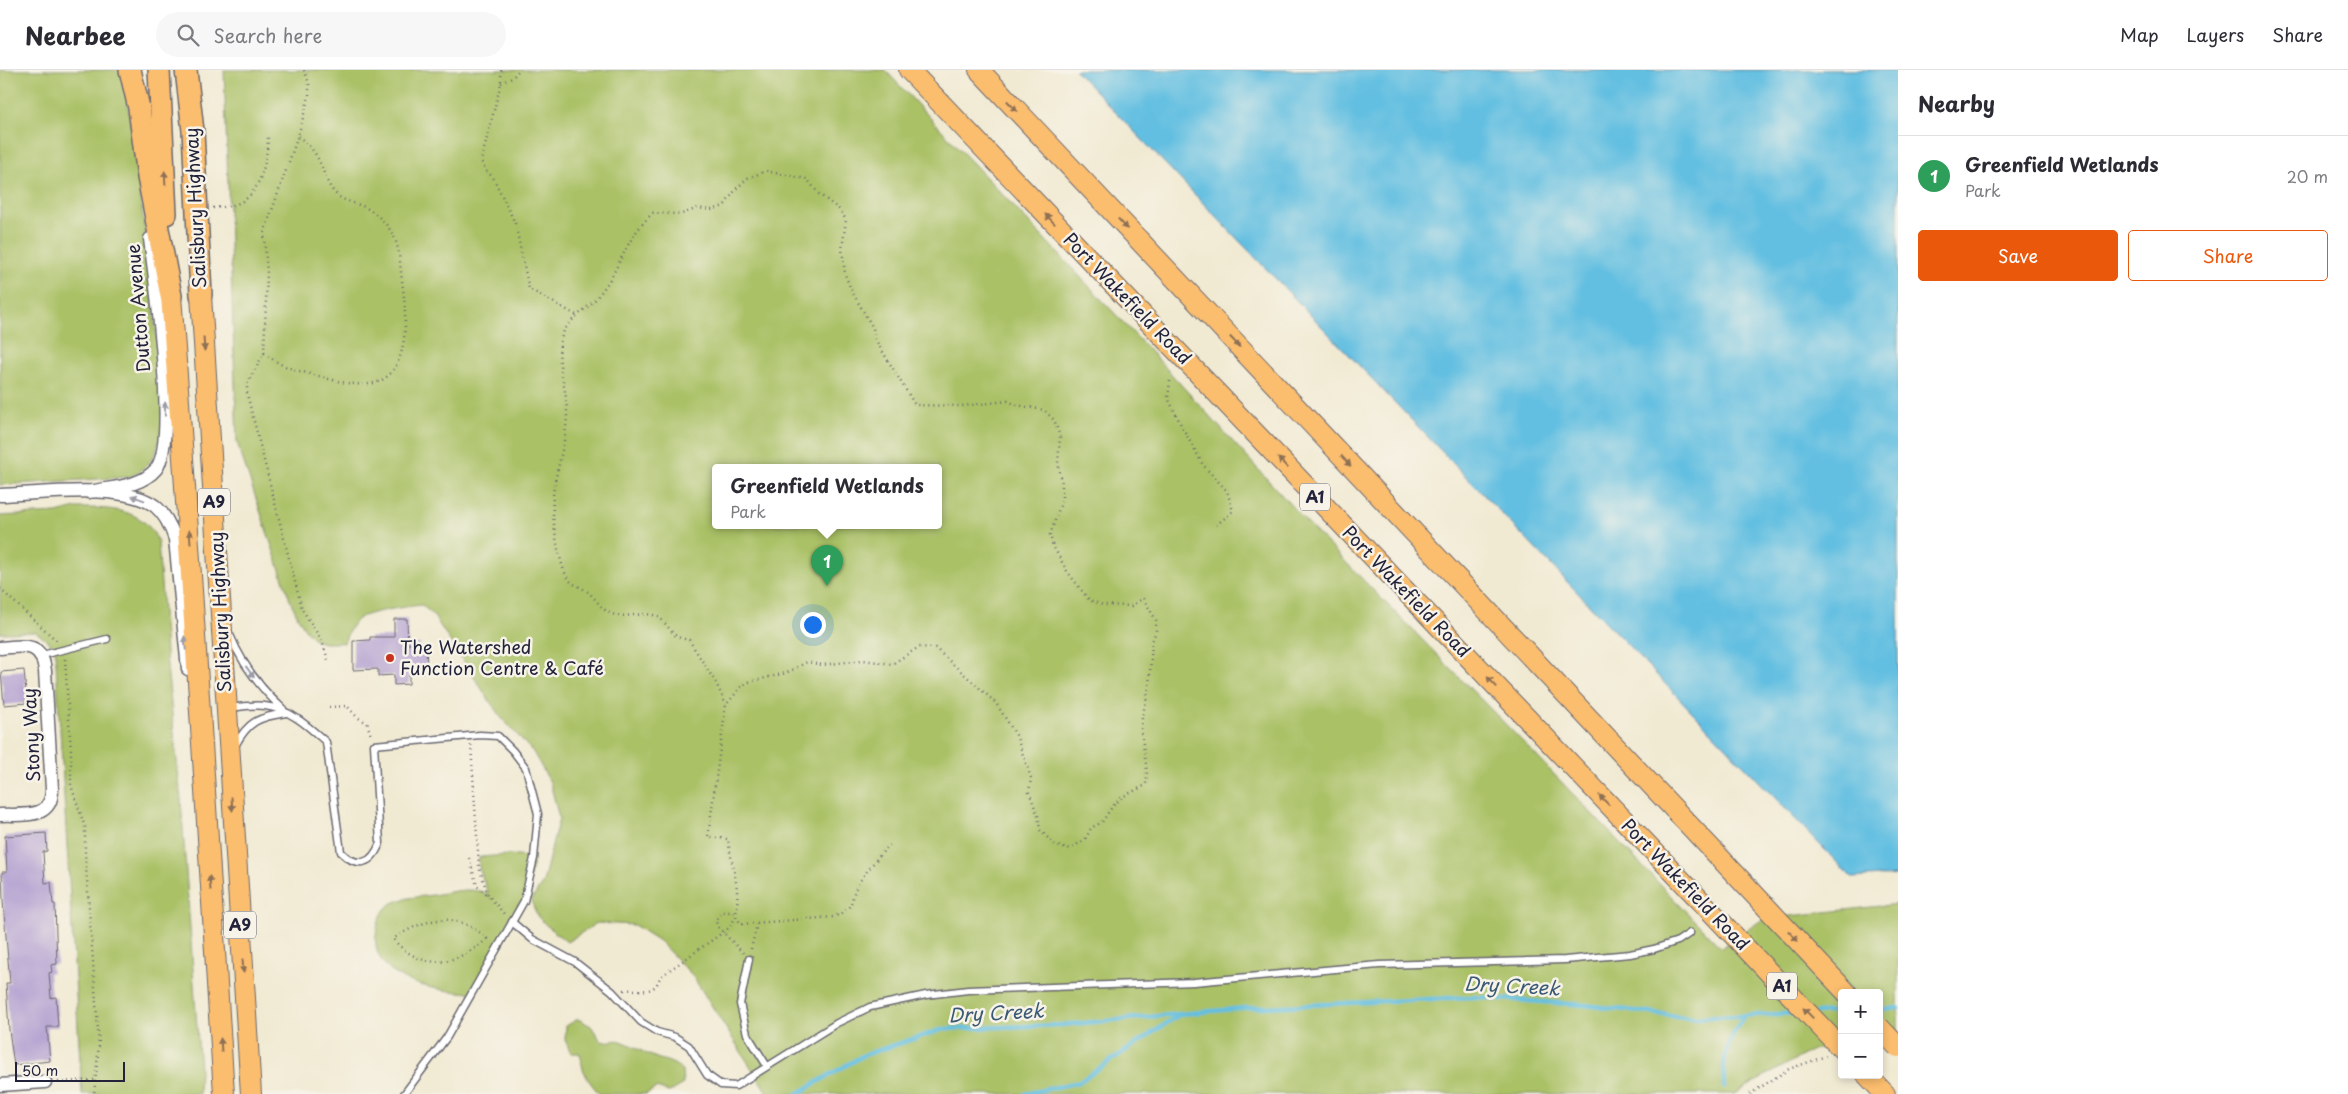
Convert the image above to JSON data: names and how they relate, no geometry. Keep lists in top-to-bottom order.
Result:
{
  "streets": {
    "highway": [
      "Salisbury Highway",
      "Port Wakefield Road",
      "A1",
      "A9"
    ],
    "street": ["Dutton Avenue", "Stony Way"]
  },
  "crossings": [
    ["Salisbury Highway", "Dutton Avenue"]
  ],
  "one_way": ["Dutton Avenue"],
  "water": ["Dry Creek"],
  "places": ["The Watershed Function Centre & Café"],
  "scale_bar": "50 m",
  "page": {
    "header": "Nearbee",
    "search": "Search here",
    "nav": ["Map", "Layers", "Share"],
    "heading": "Nearby",
    "list": [
      {
        "mark": "1",
        "name": "Greenfield Wetlands",
        "note": "Park",
        "value": "20 m"
      }
    ],
    "buttons": ["Save", "Share"],
    "popup": ["Greenfield Wetlands", "Park"],
    "pins": "1",
    "map_buttons": ["+", "−"],
    "scale": "50 m"
  }
}
